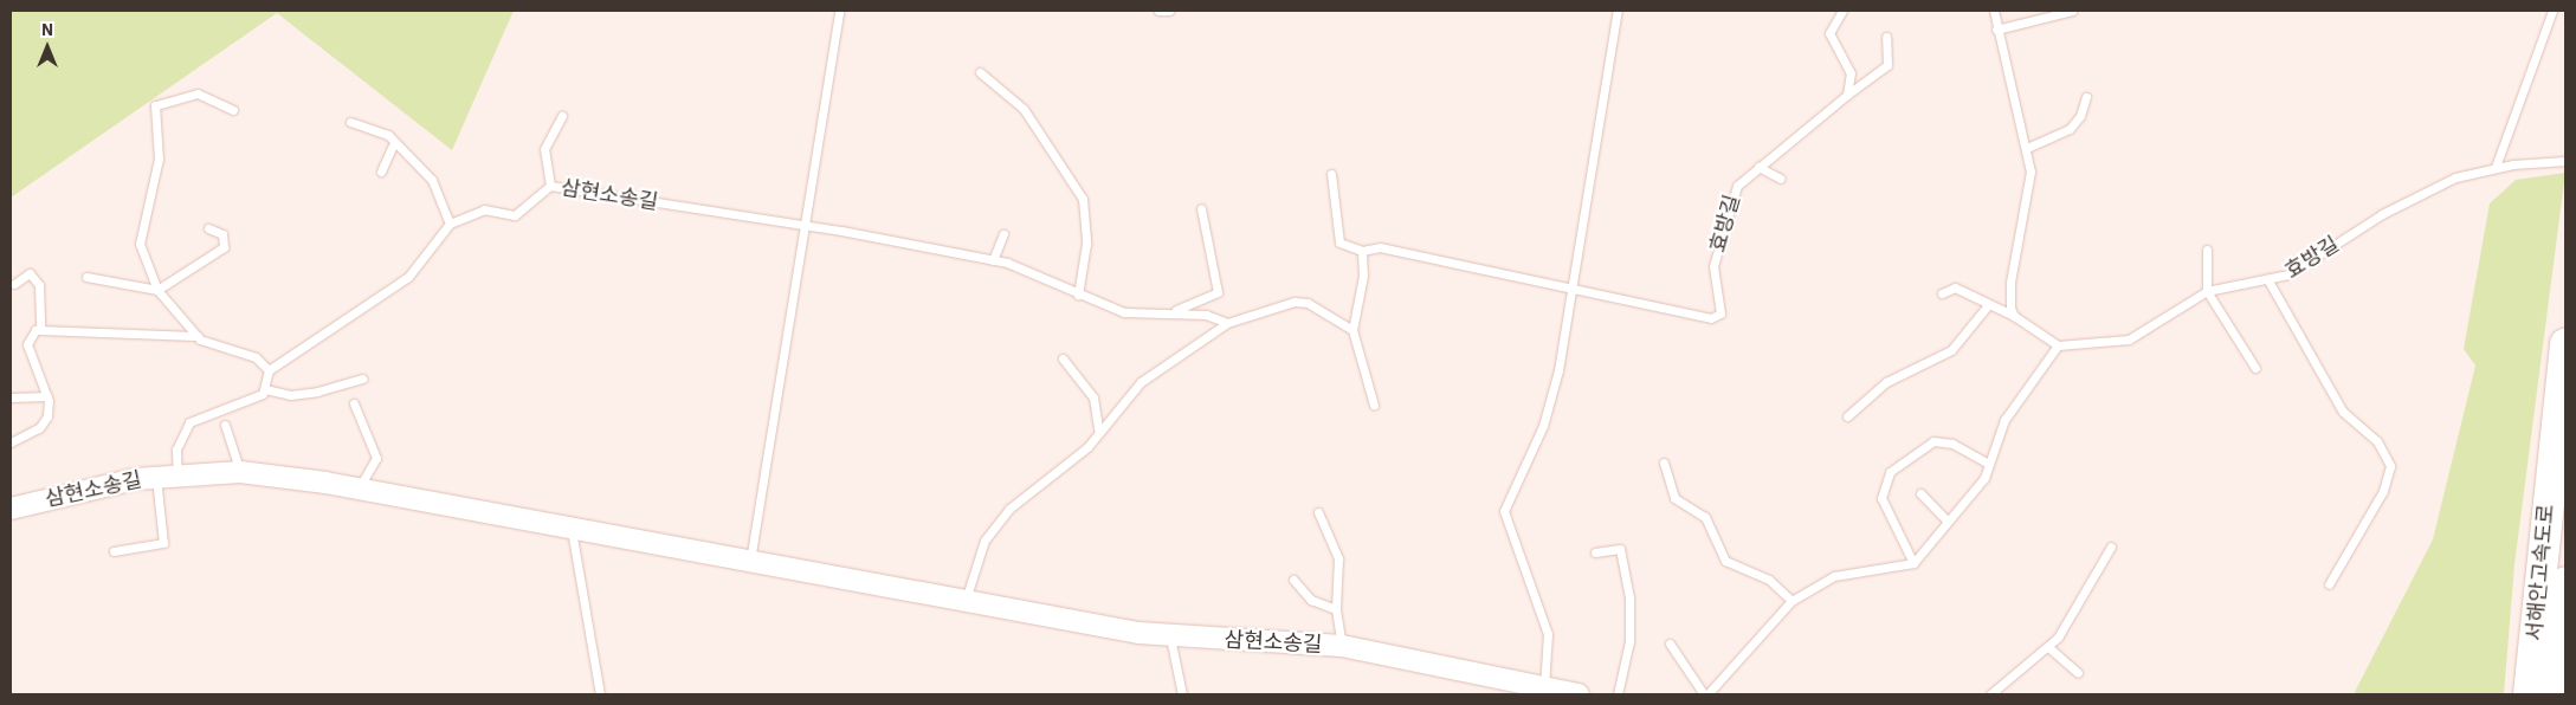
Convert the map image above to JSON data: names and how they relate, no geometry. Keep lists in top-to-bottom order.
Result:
{
  "streets": {
    "highway": ["서해안고속도로"],
    "street": ["삼현소송길"],
    "lane": ["효방길"]
  },
  "north": "top"
}
